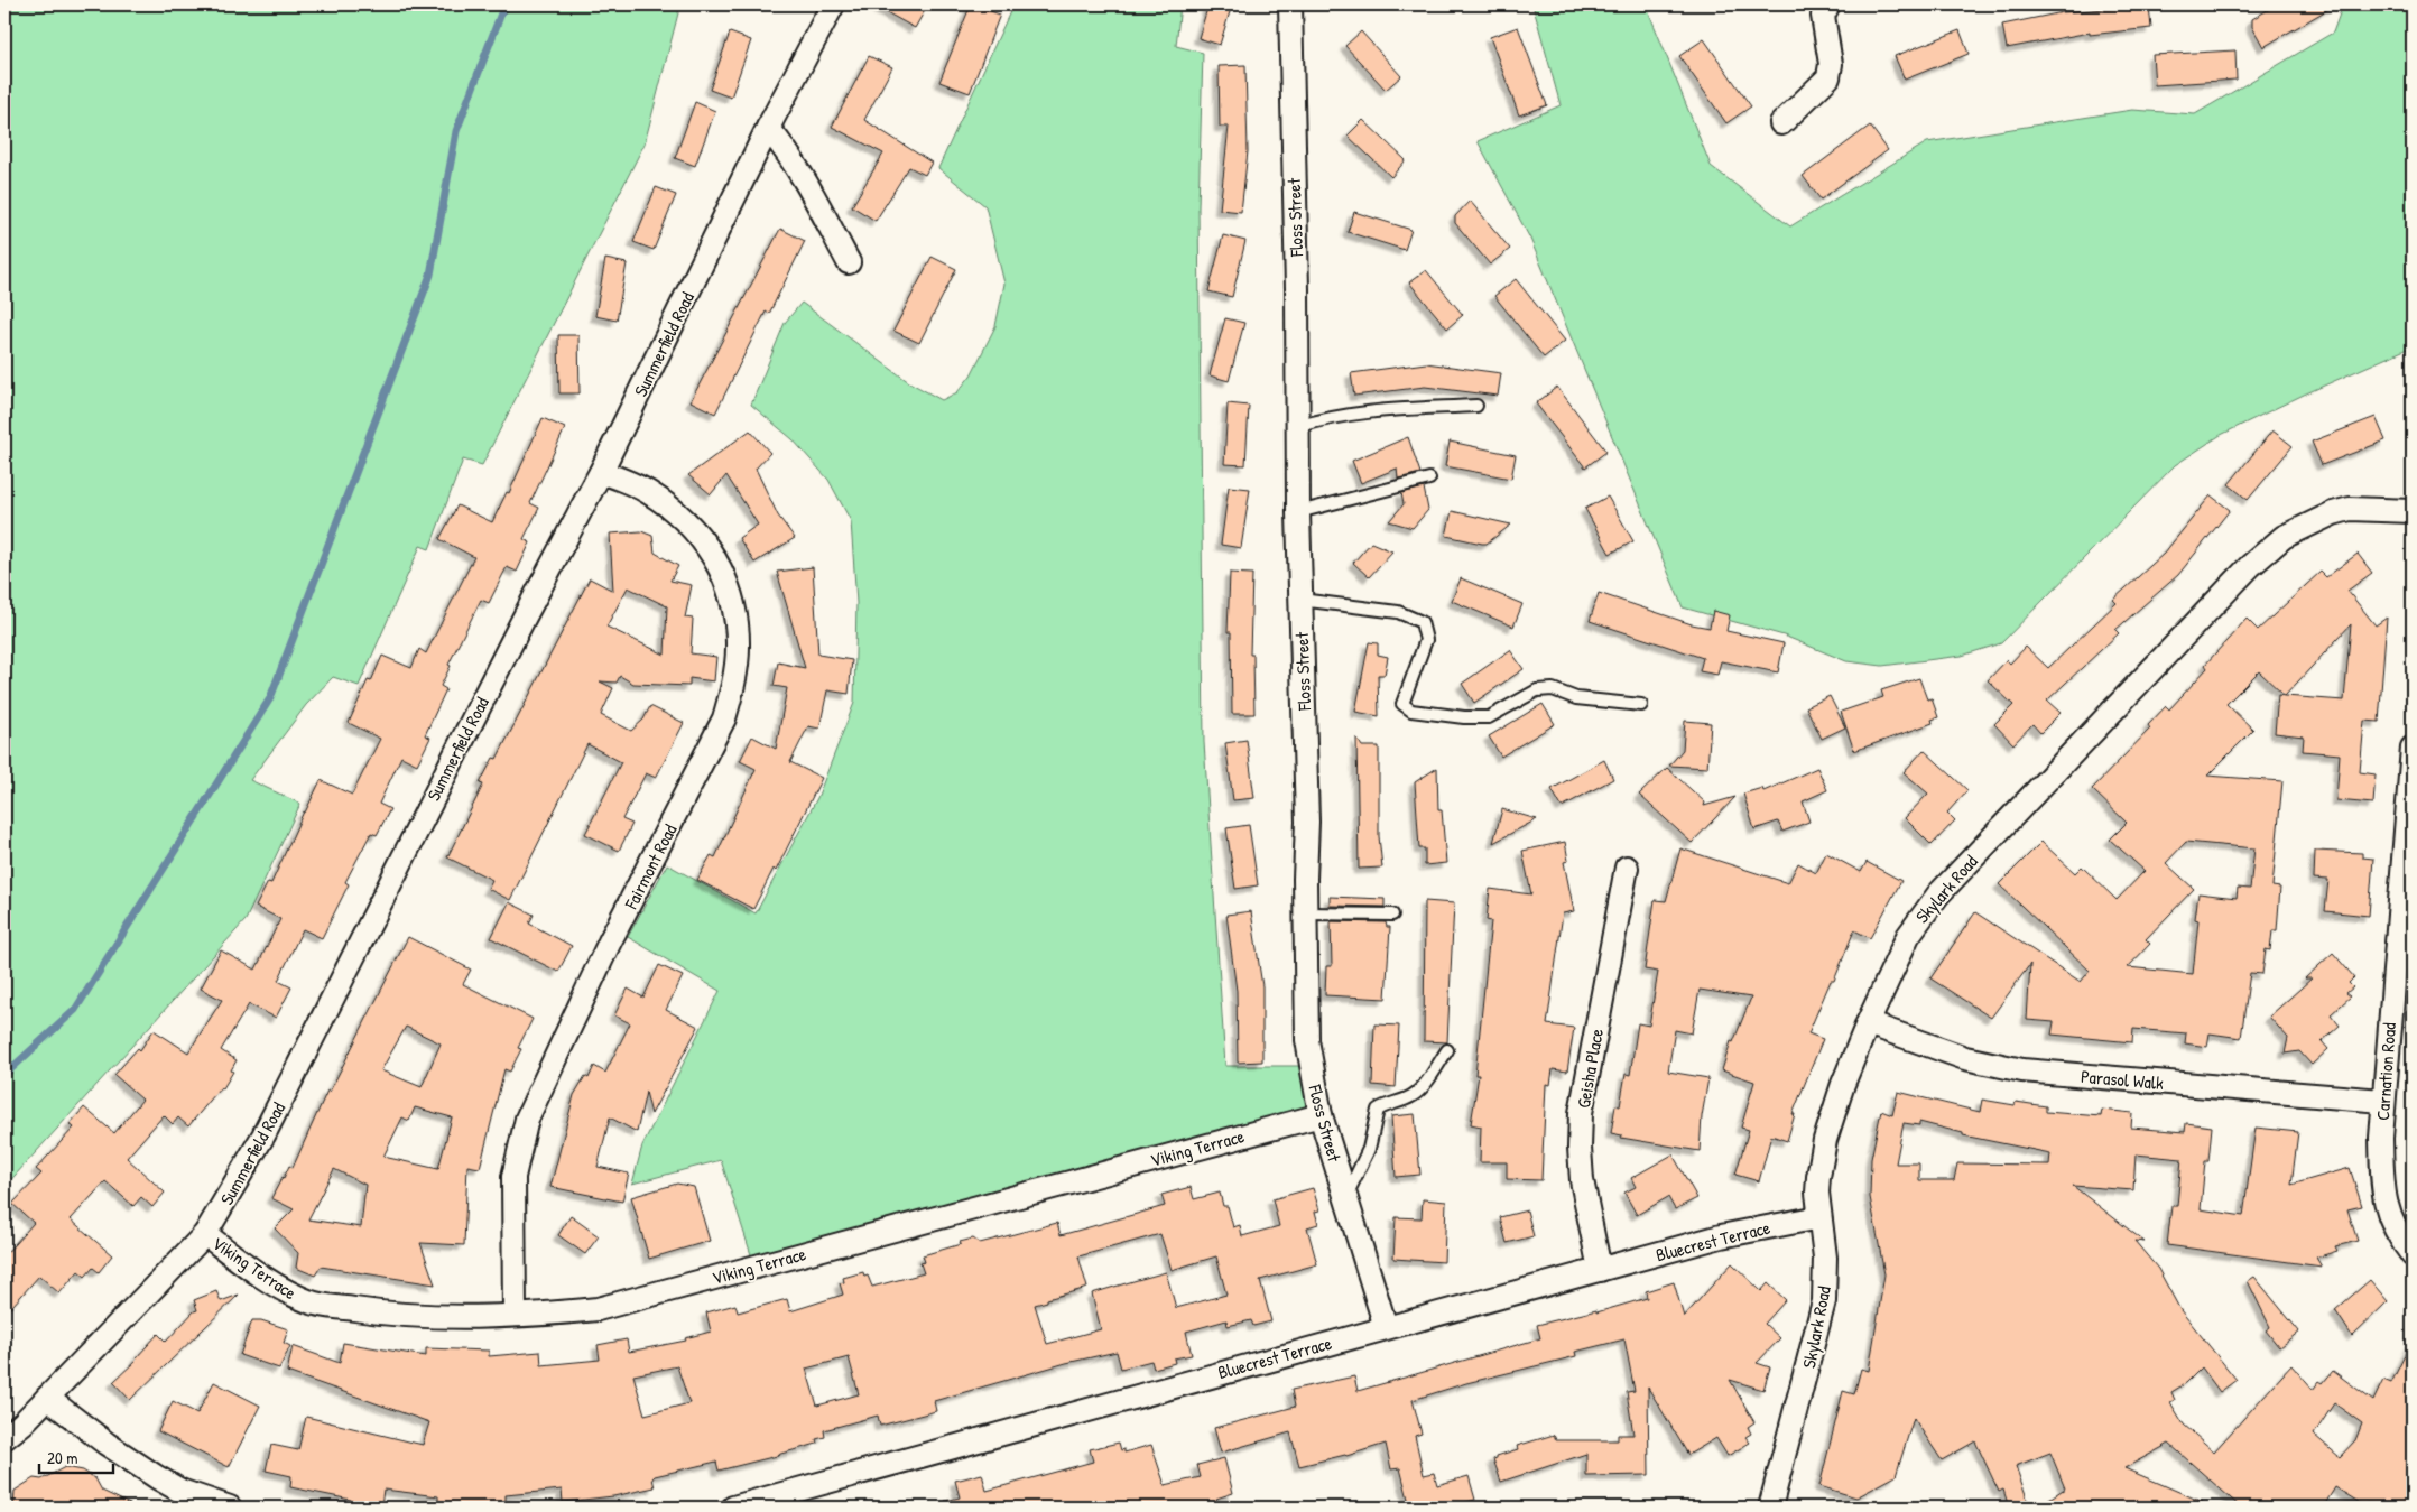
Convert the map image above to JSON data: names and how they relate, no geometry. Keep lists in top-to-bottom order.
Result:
{
  "streets": {
    "street": [
      "Floss Street",
      "Summerfield Road",
      "Fairmont Road",
      "Skylark Road",
      "Geisha Place",
      "Carnation Road",
      "Parasol Walk",
      "Viking Terrace",
      "Bluecrest Terrace"
    ]
  },
  "crossings": [
    ["Floss Street", "Viking Terrace"],
    ["Floss Street", "Bluecrest Terrace"],
    ["Summerfield Road", "Fairmont Road"],
    ["Summerfield Road", "Viking Terrace"],
    ["Fairmont Road", "Viking Terrace"],
    ["Skylark Road", "Parasol Walk"],
    ["Skylark Road", "Bluecrest Terrace"],
    ["Geisha Place", "Bluecrest Terrace"],
    ["Carnation Road", "Parasol Walk"]
  ],
  "scale_bar": "20 m"
}
